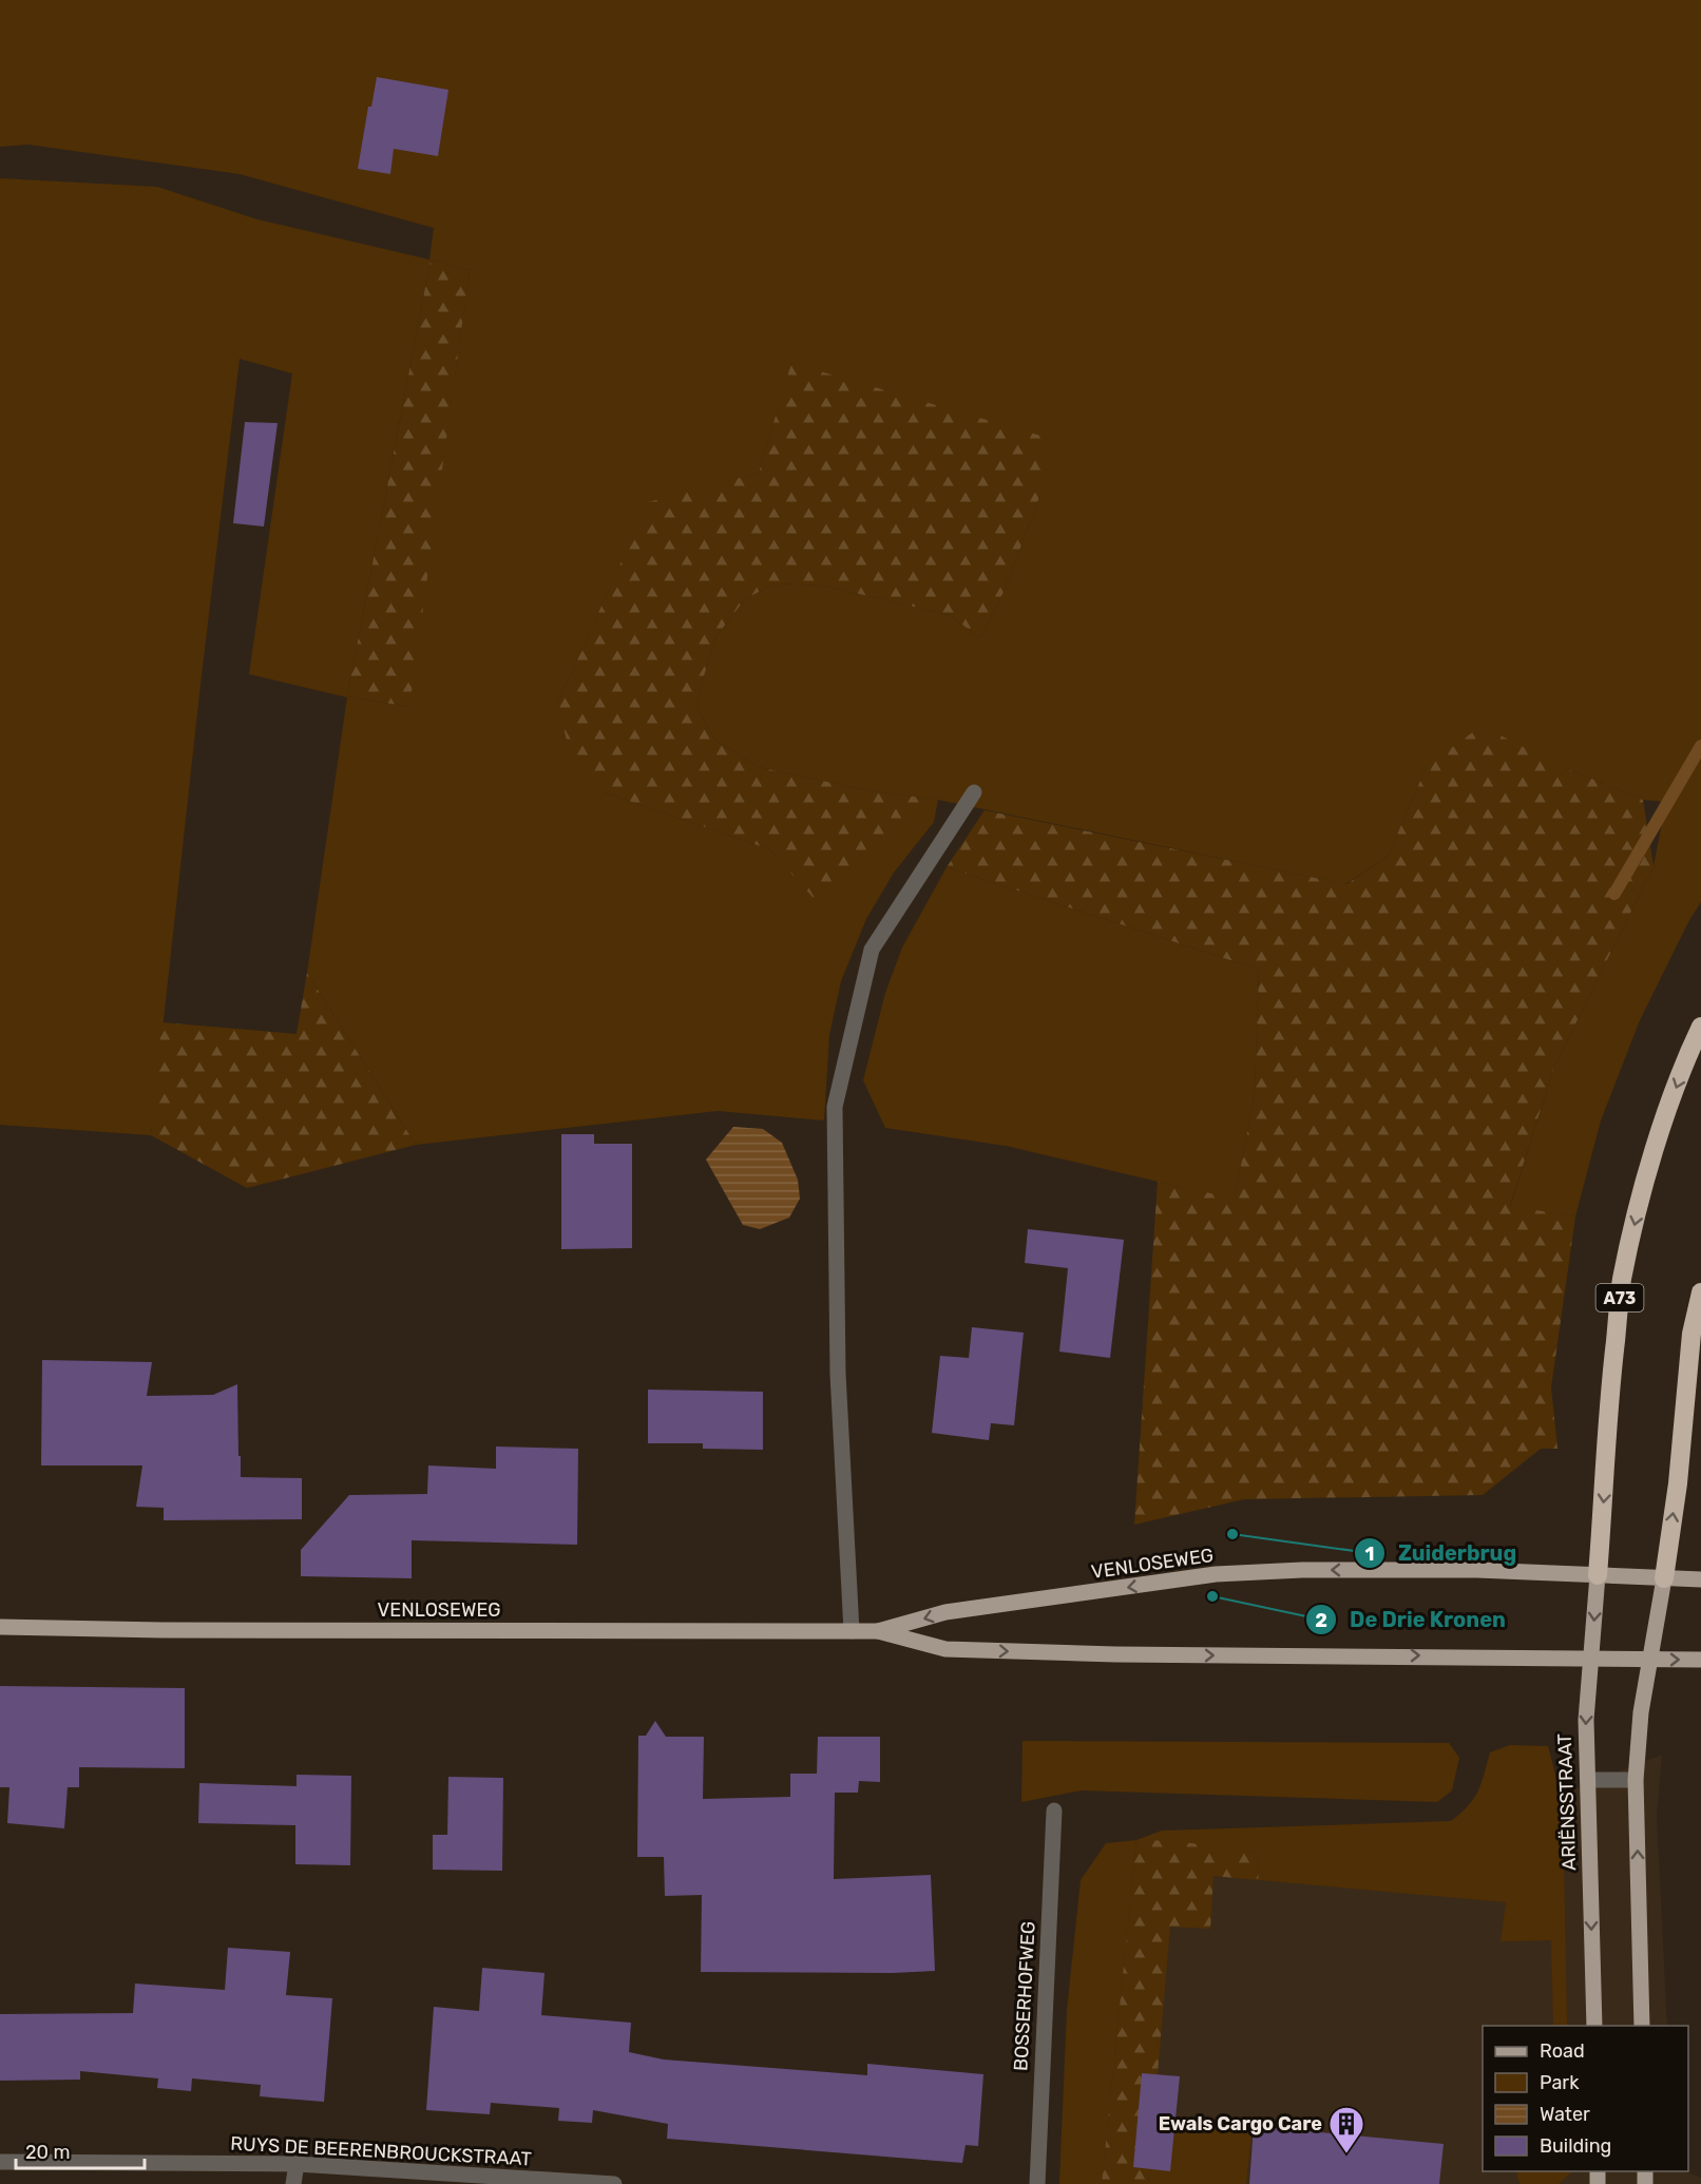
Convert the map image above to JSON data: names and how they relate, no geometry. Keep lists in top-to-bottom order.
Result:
{
  "streets": {
    "highway": ["A73"],
    "main road": ["VENLOSEWEG", "ARIËNSSTRAAT"],
    "street": ["BOSSERHOFWEG", "RUYS DE BEERENBROUCKSTRAAT"]
  },
  "crossings": [
    ["A73", "VENLOSEWEG"],
    ["A73", "ARIËNSSTRAAT"],
    ["VENLOSEWEG", "ARIËNSSTRAAT"]
  ],
  "places": {
    "other": ["Zuiderbrug", "De Drie Kronen"],
    "building": ["Ewals Cargo Care"]
  },
  "legend": [
    "Road",
    "Park",
    "Water",
    "Building"
  ],
  "scale_bar": "20 m"
}
